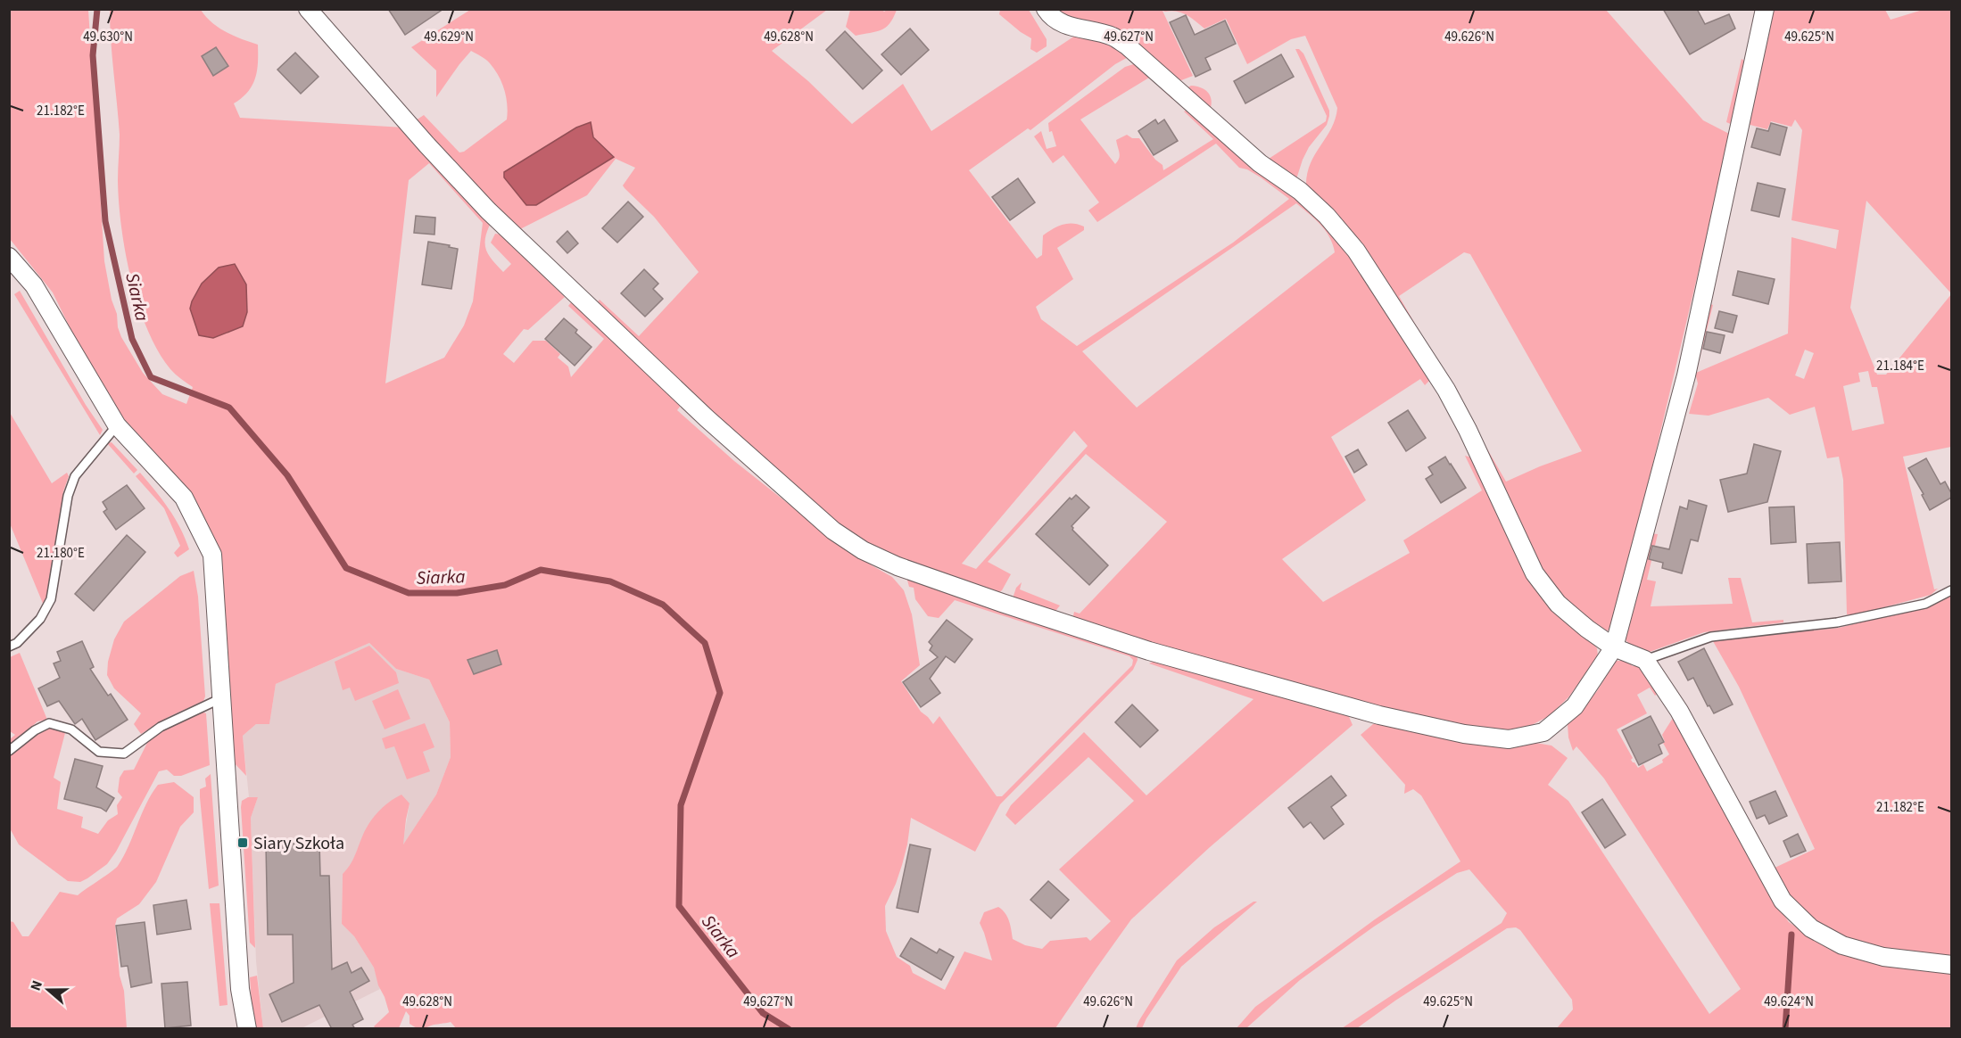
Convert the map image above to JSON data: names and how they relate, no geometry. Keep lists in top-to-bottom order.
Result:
{
  "water": ["Siarka"],
  "places": {
    "transit": ["Siary Szkoła"]
  },
  "north": "left",
  "coordinates": [
    "49.630°N",
    "49.629°N",
    "49.628°N",
    "49.627°N",
    "49.626°N",
    "49.625°N",
    "21.182°E",
    "21.184°E",
    "21.180°E",
    "49.624°N"
  ]
}
